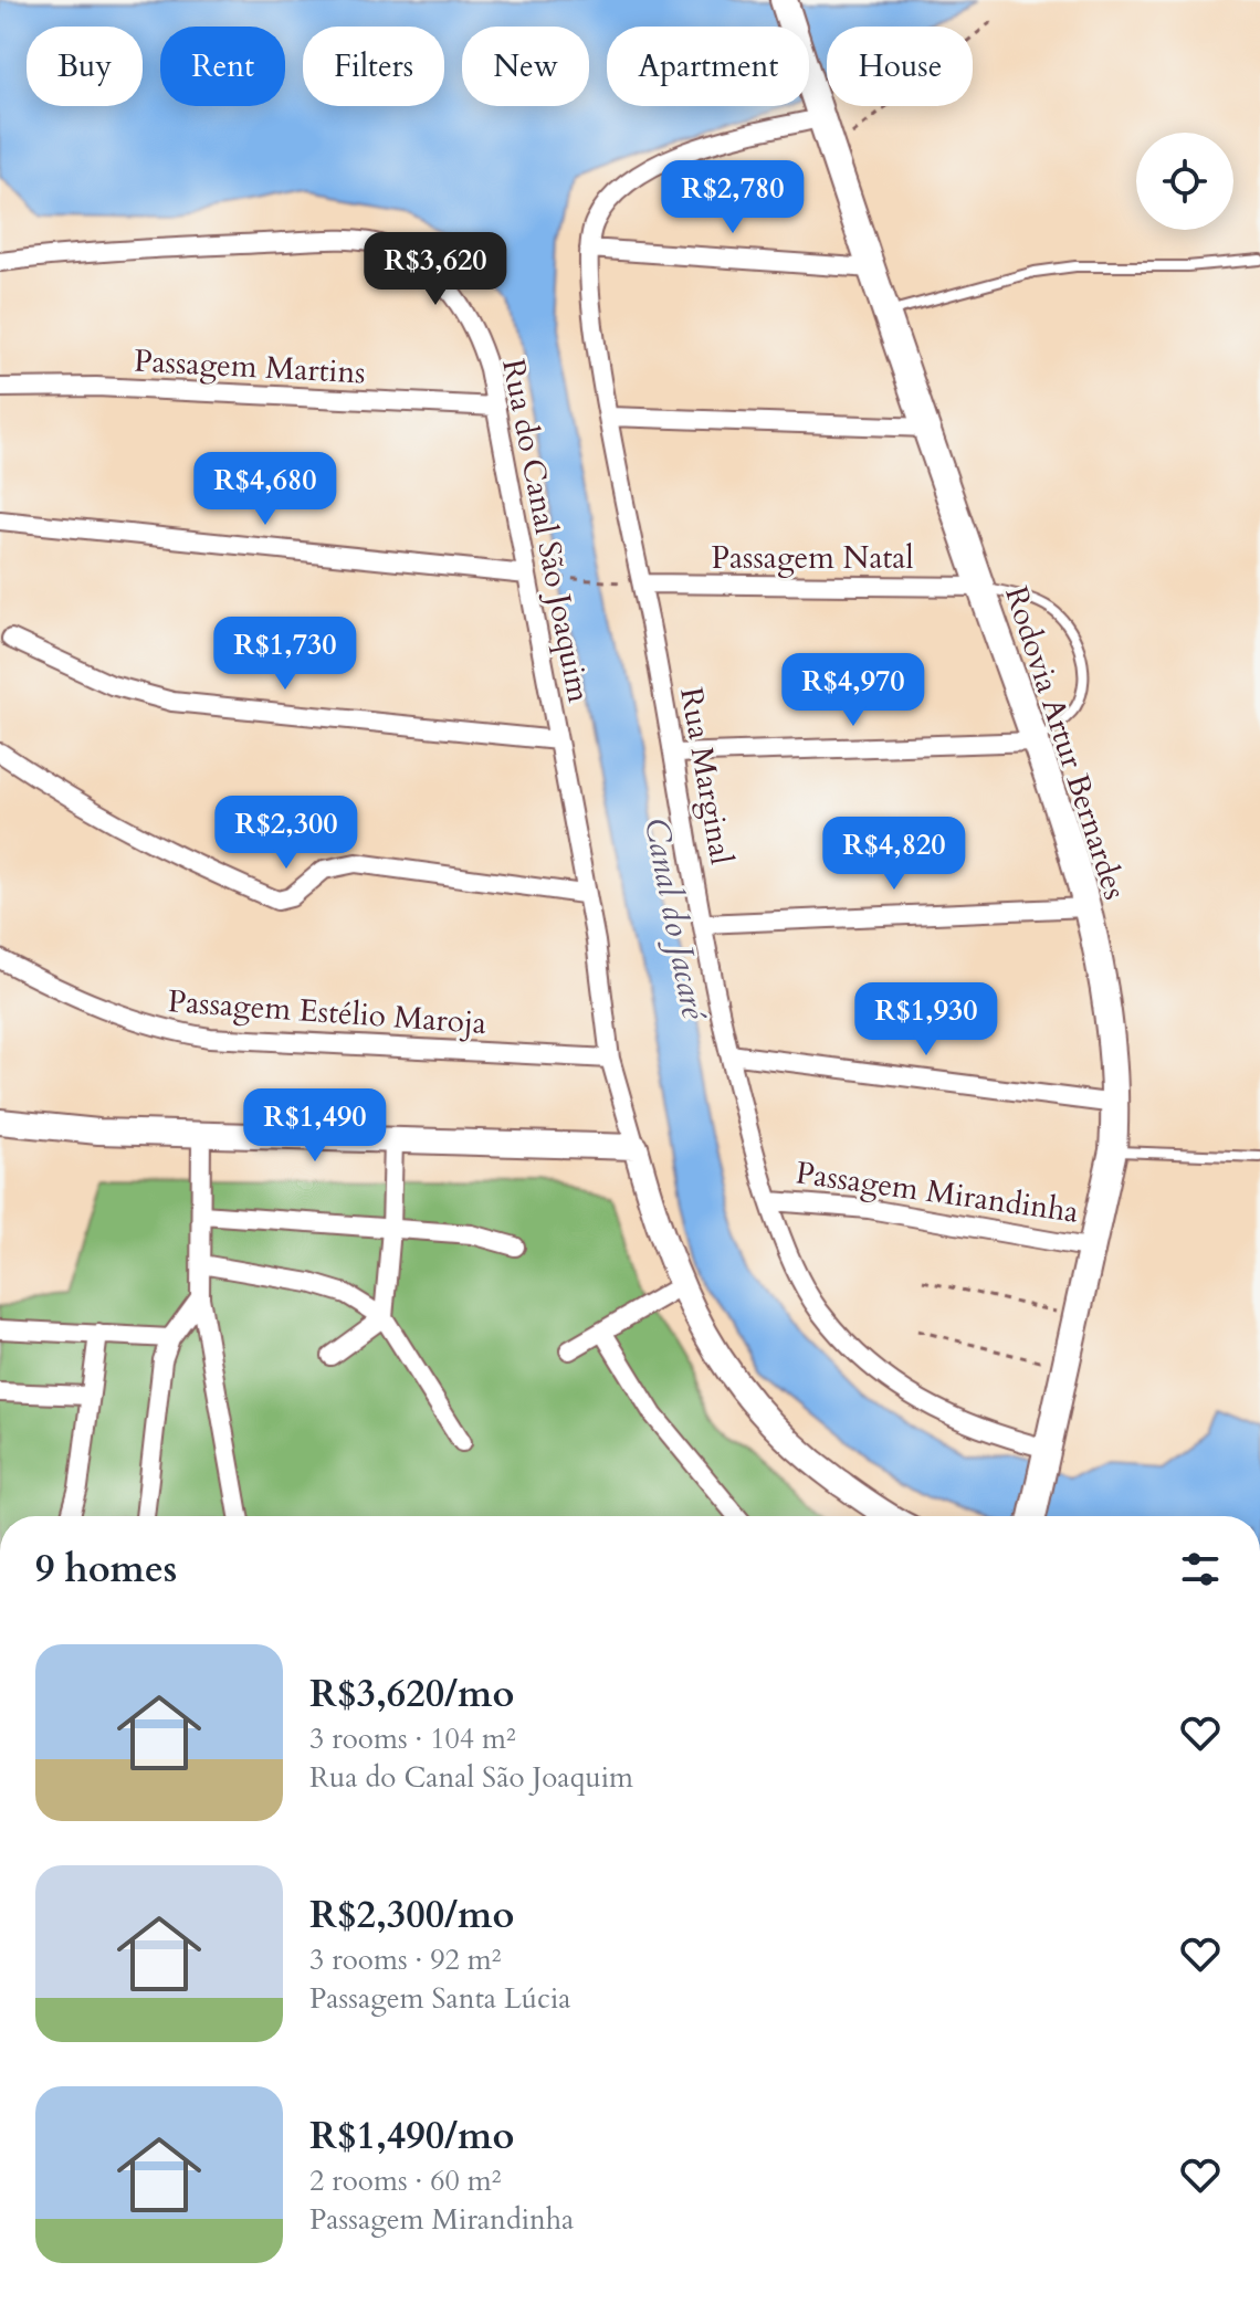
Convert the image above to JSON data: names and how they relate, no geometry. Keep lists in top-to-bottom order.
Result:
{
  "streets": {
    "main road": ["Rodovia Artur Bernardes"],
    "street": [
      "Passagem Martins",
      "Rua do Canal São Joaquim",
      "Passagem Natal",
      "Rua Marginal",
      "Passagem Estélio Maroja",
      "Passagem Mirandinha"
    ]
  },
  "crossings": [
    ["Passagem Martins", "Rua do Canal São Joaquim"],
    ["Rua do Canal São Joaquim", "Passagem Estélio Maroja"],
    ["Passagem Natal", "Rodovia Artur Bernardes"],
    ["Passagem Natal", "Rua Marginal"],
    ["Rodovia Artur Bernardes", "Rua Marginal"],
    ["Rodovia Artur Bernardes", "Passagem Mirandinha"],
    ["Rua Marginal", "Passagem Mirandinha"]
  ],
  "water": ["Canal do Jacaré"],
  "page": {
    "chip": [
      "Buy",
      "Rent",
      "Filters",
      "New",
      "Apartment",
      "House"
    ],
    "price": [
      "R$2,780",
      "R$3,620",
      "R$4,680",
      "R$1,730",
      "R$4,970",
      "R$2,300",
      "R$4,820",
      "R$1,930",
      "R$1,490"
    ],
    "heading": "9 homes",
    "list": [
      {
        "name": "R$3,620/mo",
        "note": "3 rooms · 104 m² · Rua do Canal São Joaquim"
      },
      {
        "name": "R$2,300/mo",
        "note": "3 rooms · 92 m² · Passagem Santa Lúcia"
      },
      {
        "name": "R$1,490/mo",
        "note": "2 rooms · 60 m² · Passagem Mirandinha"
      }
    ]
  }
}
